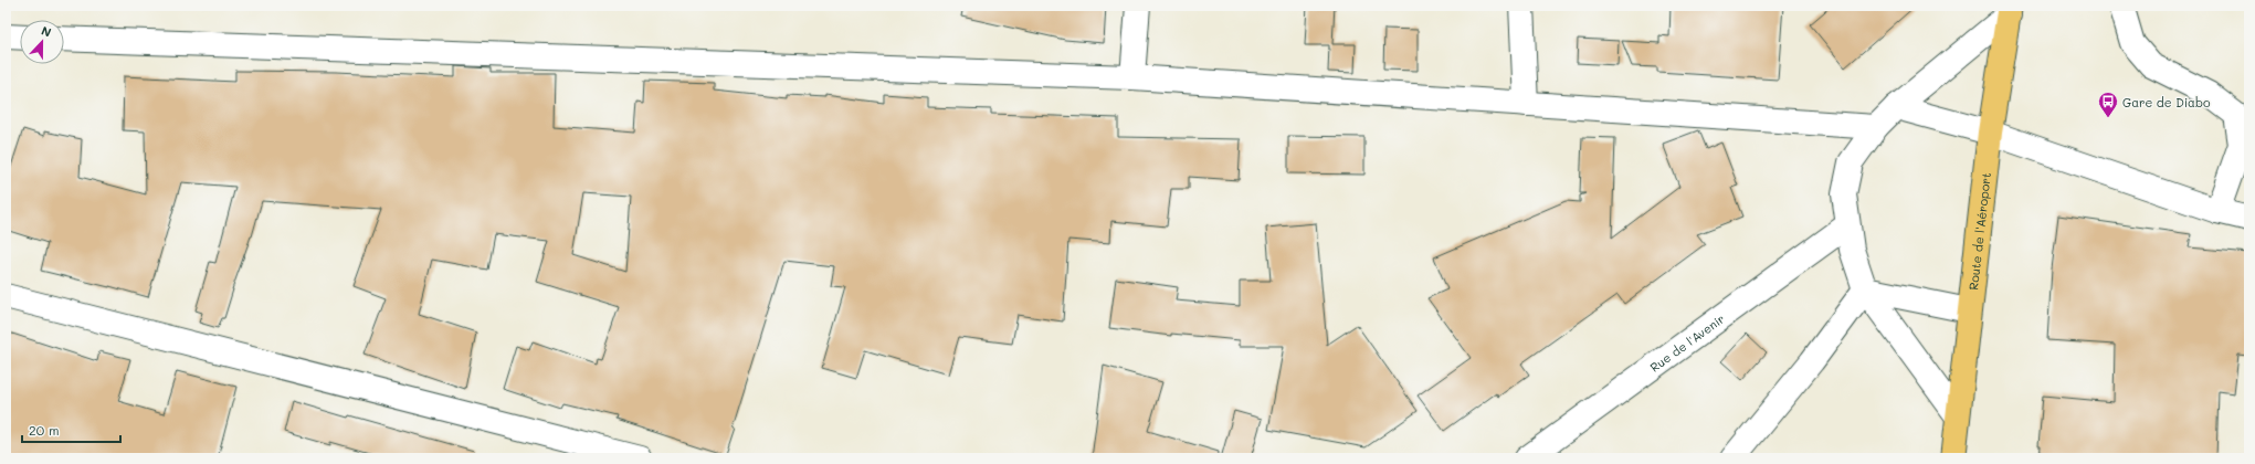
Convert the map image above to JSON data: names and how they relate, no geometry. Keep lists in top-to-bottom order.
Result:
{
  "streets": {
    "main road": ["Route de l'Aéroport"],
    "street": ["Rue de l'Avenir"]
  },
  "places": {
    "bus stop": ["Gare de Diabo"]
  },
  "scale_bar": "20 m",
  "north": "top"
}
